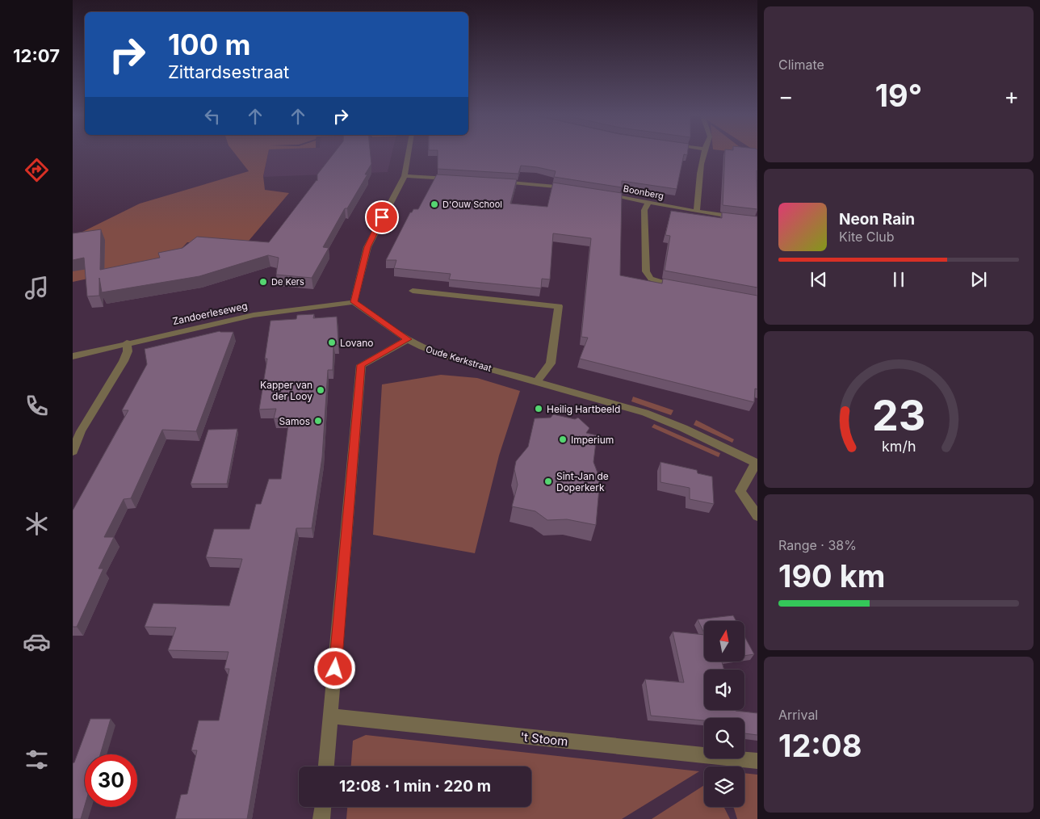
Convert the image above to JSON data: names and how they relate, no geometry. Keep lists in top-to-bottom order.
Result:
{
  "streets": {
    "street": [
      "Boonberg",
      "Zandoerleseweg",
      "Oude Kerkstraat",
      "'t Stoom"
    ]
  },
  "crossings": [
    ["Zandoerleseweg", "Oude Kerkstraat"]
  ],
  "places": [
    "D'Ouw School",
    "De Kers",
    "Lovano",
    "Kapper van der Looy",
    "Heilig Hartbeeld",
    "Samos",
    "Imperium",
    "Sint-Jan de Doperkerk"
  ],
  "north": "top",
  "page": {
    "tabs": "12:07",
    "tile": [
      "Climate",
      ["Range · 38%", "190 km"],
      ["Arrival", "12:08"]
    ],
    "turn": ["100 m", "Zittardsestraat"],
    "heat": ["−", "19°", "+"],
    "song": ["Neon Rain", "Kite Club"],
    "limit": "30",
    "trip": "12:08 · 1 min · 220 m",
    "gauge": ["23", "km/h"]
  }
}
